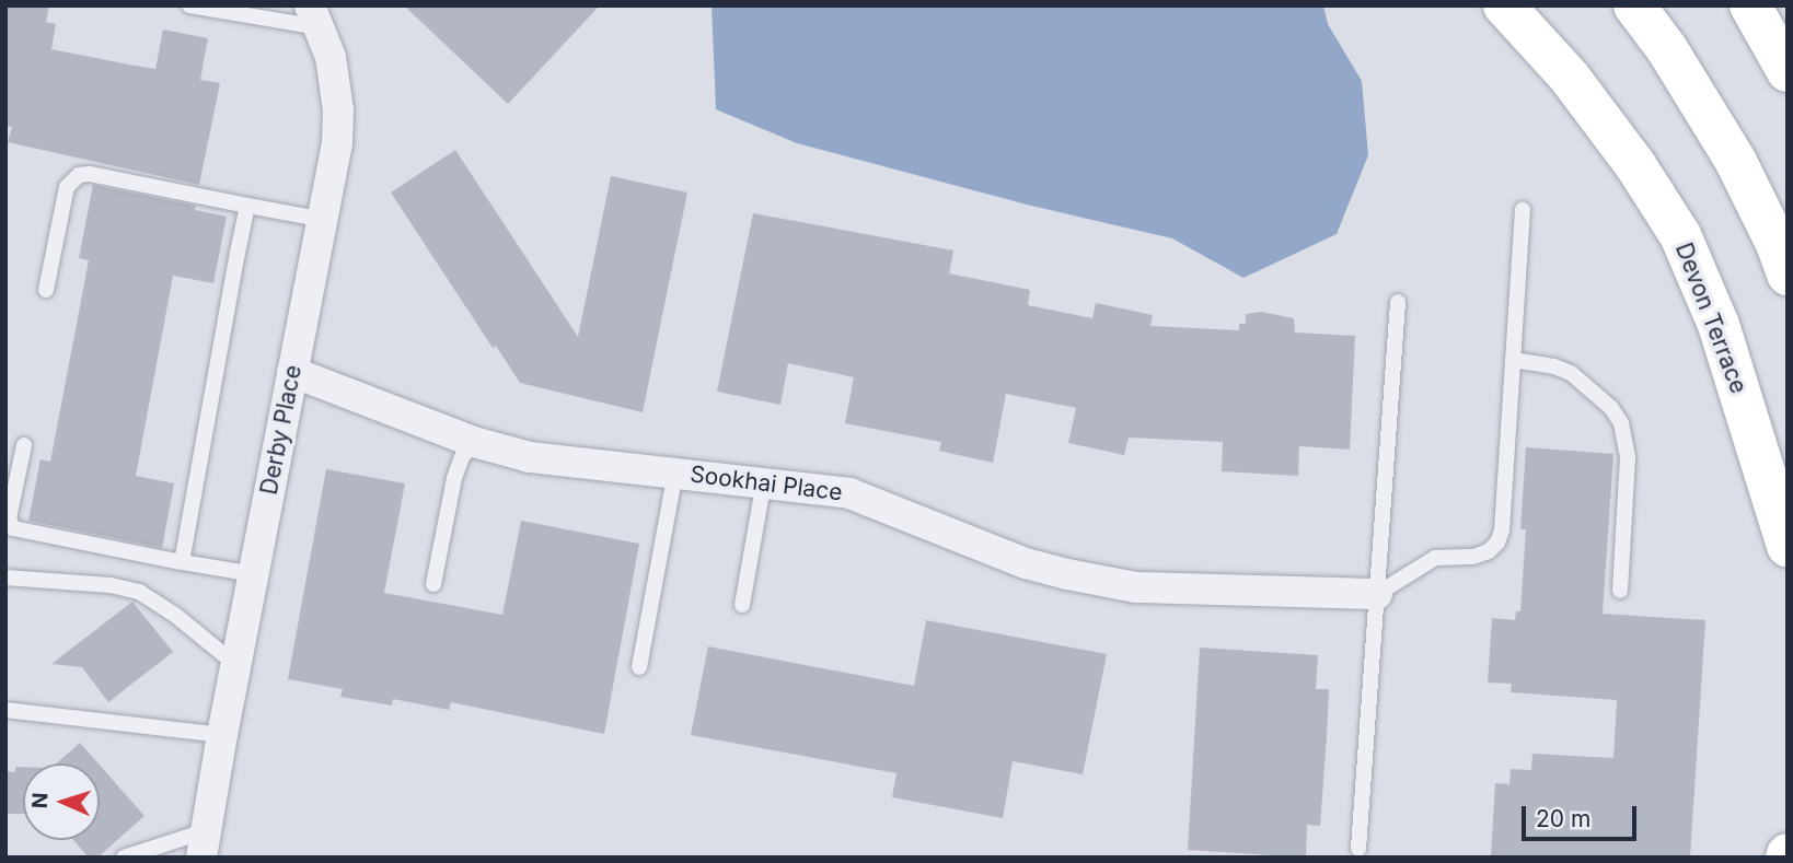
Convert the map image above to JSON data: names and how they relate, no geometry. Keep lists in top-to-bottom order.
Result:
{
  "streets": {
    "main road": ["Devon Terrace"],
    "street": ["Derby Place", "Sookhai Place"]
  },
  "crossings": [
    ["Derby Place", "Sookhai Place"]
  ],
  "scale_bar": "20 m",
  "north": "left"
}
